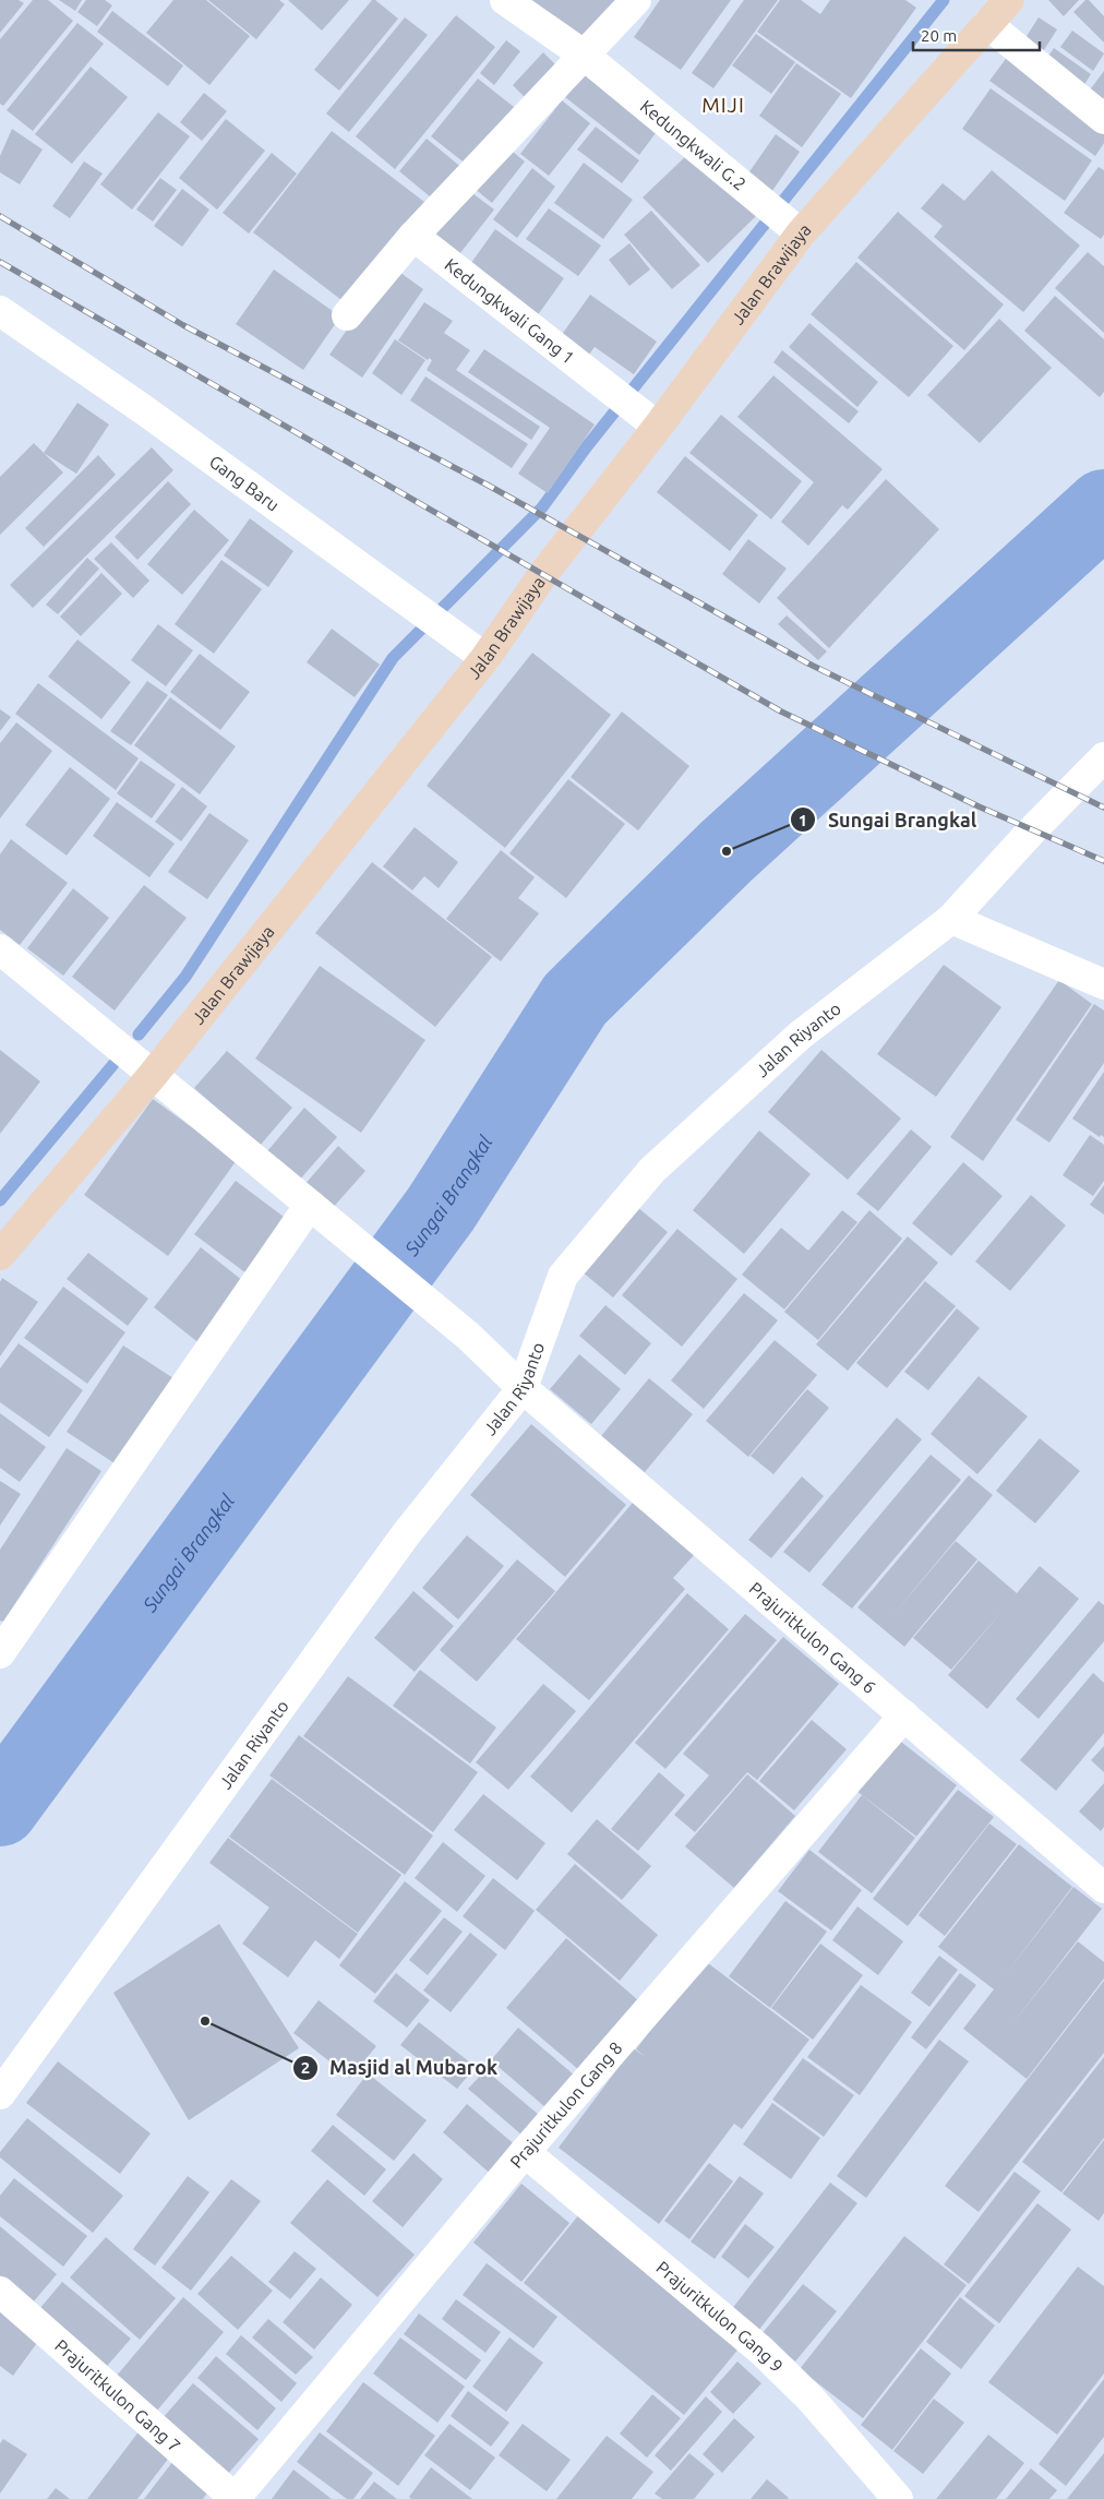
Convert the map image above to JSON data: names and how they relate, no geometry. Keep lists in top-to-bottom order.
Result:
{
  "streets": {
    "main road": ["Jalan Brawijaya"],
    "street": [
      "Kedungkwali G.2",
      "Kedungkwali Gang 1",
      "Gang Baru",
      "Jalan Riyanto",
      "Prajuritkulon Gang 6",
      "Prajuritkulon Gang 8",
      "Prajuritkulon Gang 9",
      "Prajuritkulon Gang 7"
    ]
  },
  "crossings": [
    ["Kedungkwali G.2", "Jalan Brawijaya"],
    ["Jalan Brawijaya", "Kedungkwali Gang 1"],
    ["Jalan Brawijaya", "Gang Baru"],
    ["Jalan Brawijaya", "Prajuritkulon Gang 6"],
    ["Jalan Riyanto", "Prajuritkulon Gang 6"],
    ["Prajuritkulon Gang 6", "Prajuritkulon Gang 8"],
    ["Prajuritkulon Gang 8", "Prajuritkulon Gang 9"],
    ["Prajuritkulon Gang 8", "Prajuritkulon Gang 7"]
  ],
  "districts": ["MIJI"],
  "water": ["Sungai Brangkal"],
  "places": ["Sungai Brangkal", "Masjid al Mubarok"],
  "scale_bar": "20 m"
}
